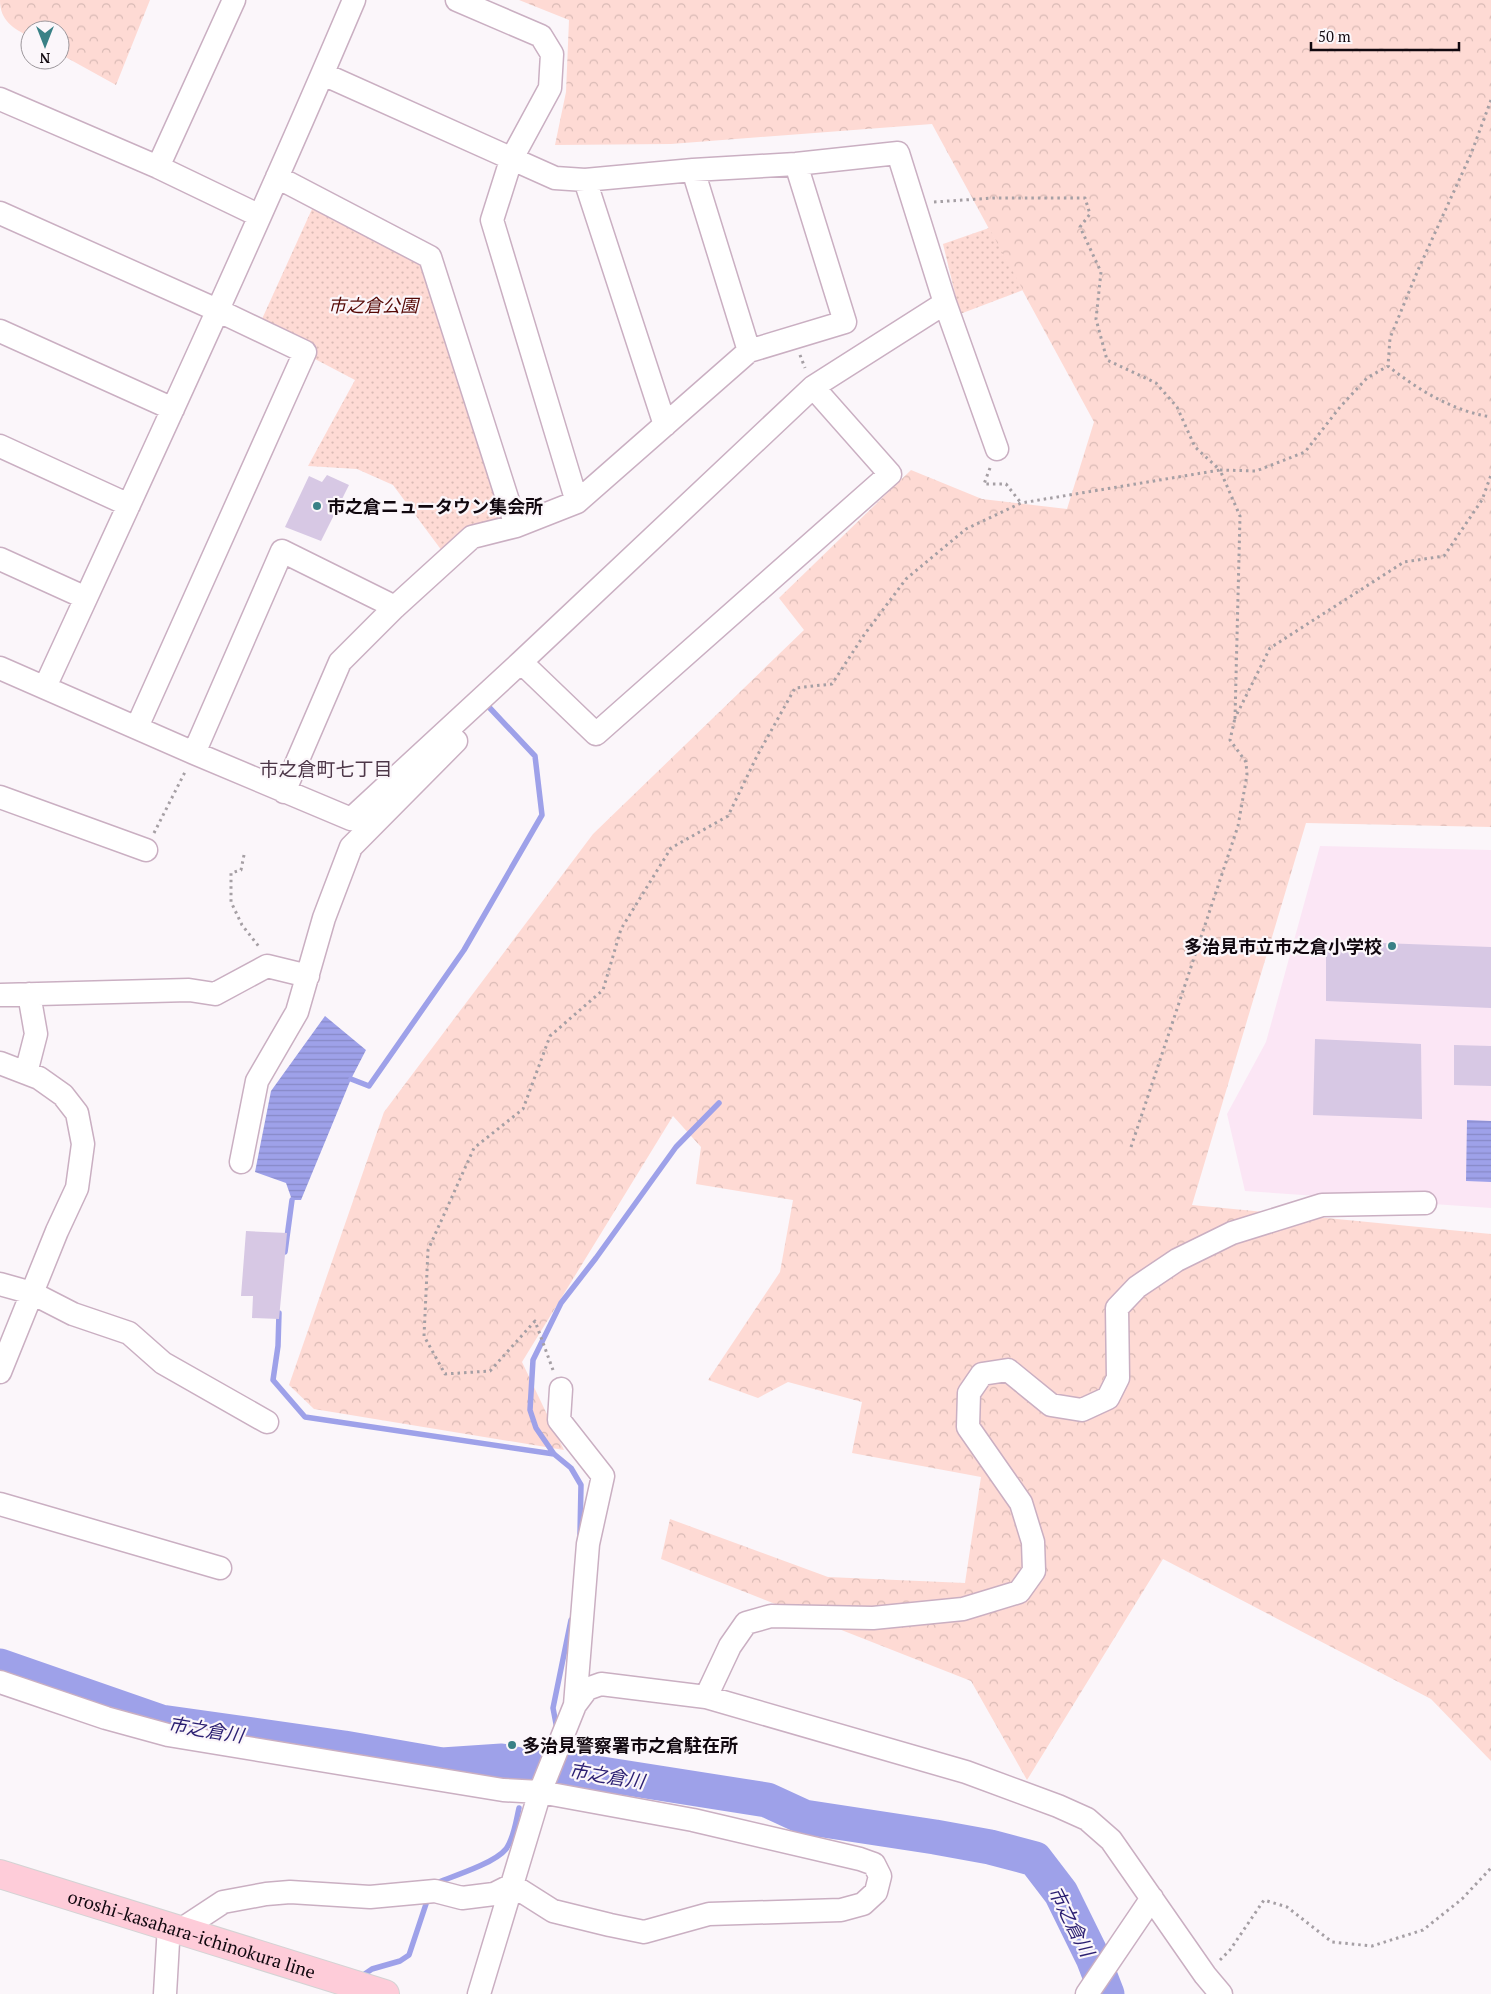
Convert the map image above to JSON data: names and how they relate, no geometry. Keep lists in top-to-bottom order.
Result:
{
  "streets": {
    "main road": ["oroshi-kasahara-ichinokura line"]
  },
  "districts": ["市之倉町七丁目"],
  "water": ["市之倉川"],
  "parks": ["市之倉公園"],
  "places": ["市之倉ニュータウン集会所", "多治見市立市之倉小学校", "多治見警察署市之倉駐在所"],
  "scale_bar": "50 m",
  "north": "bottom"
}
